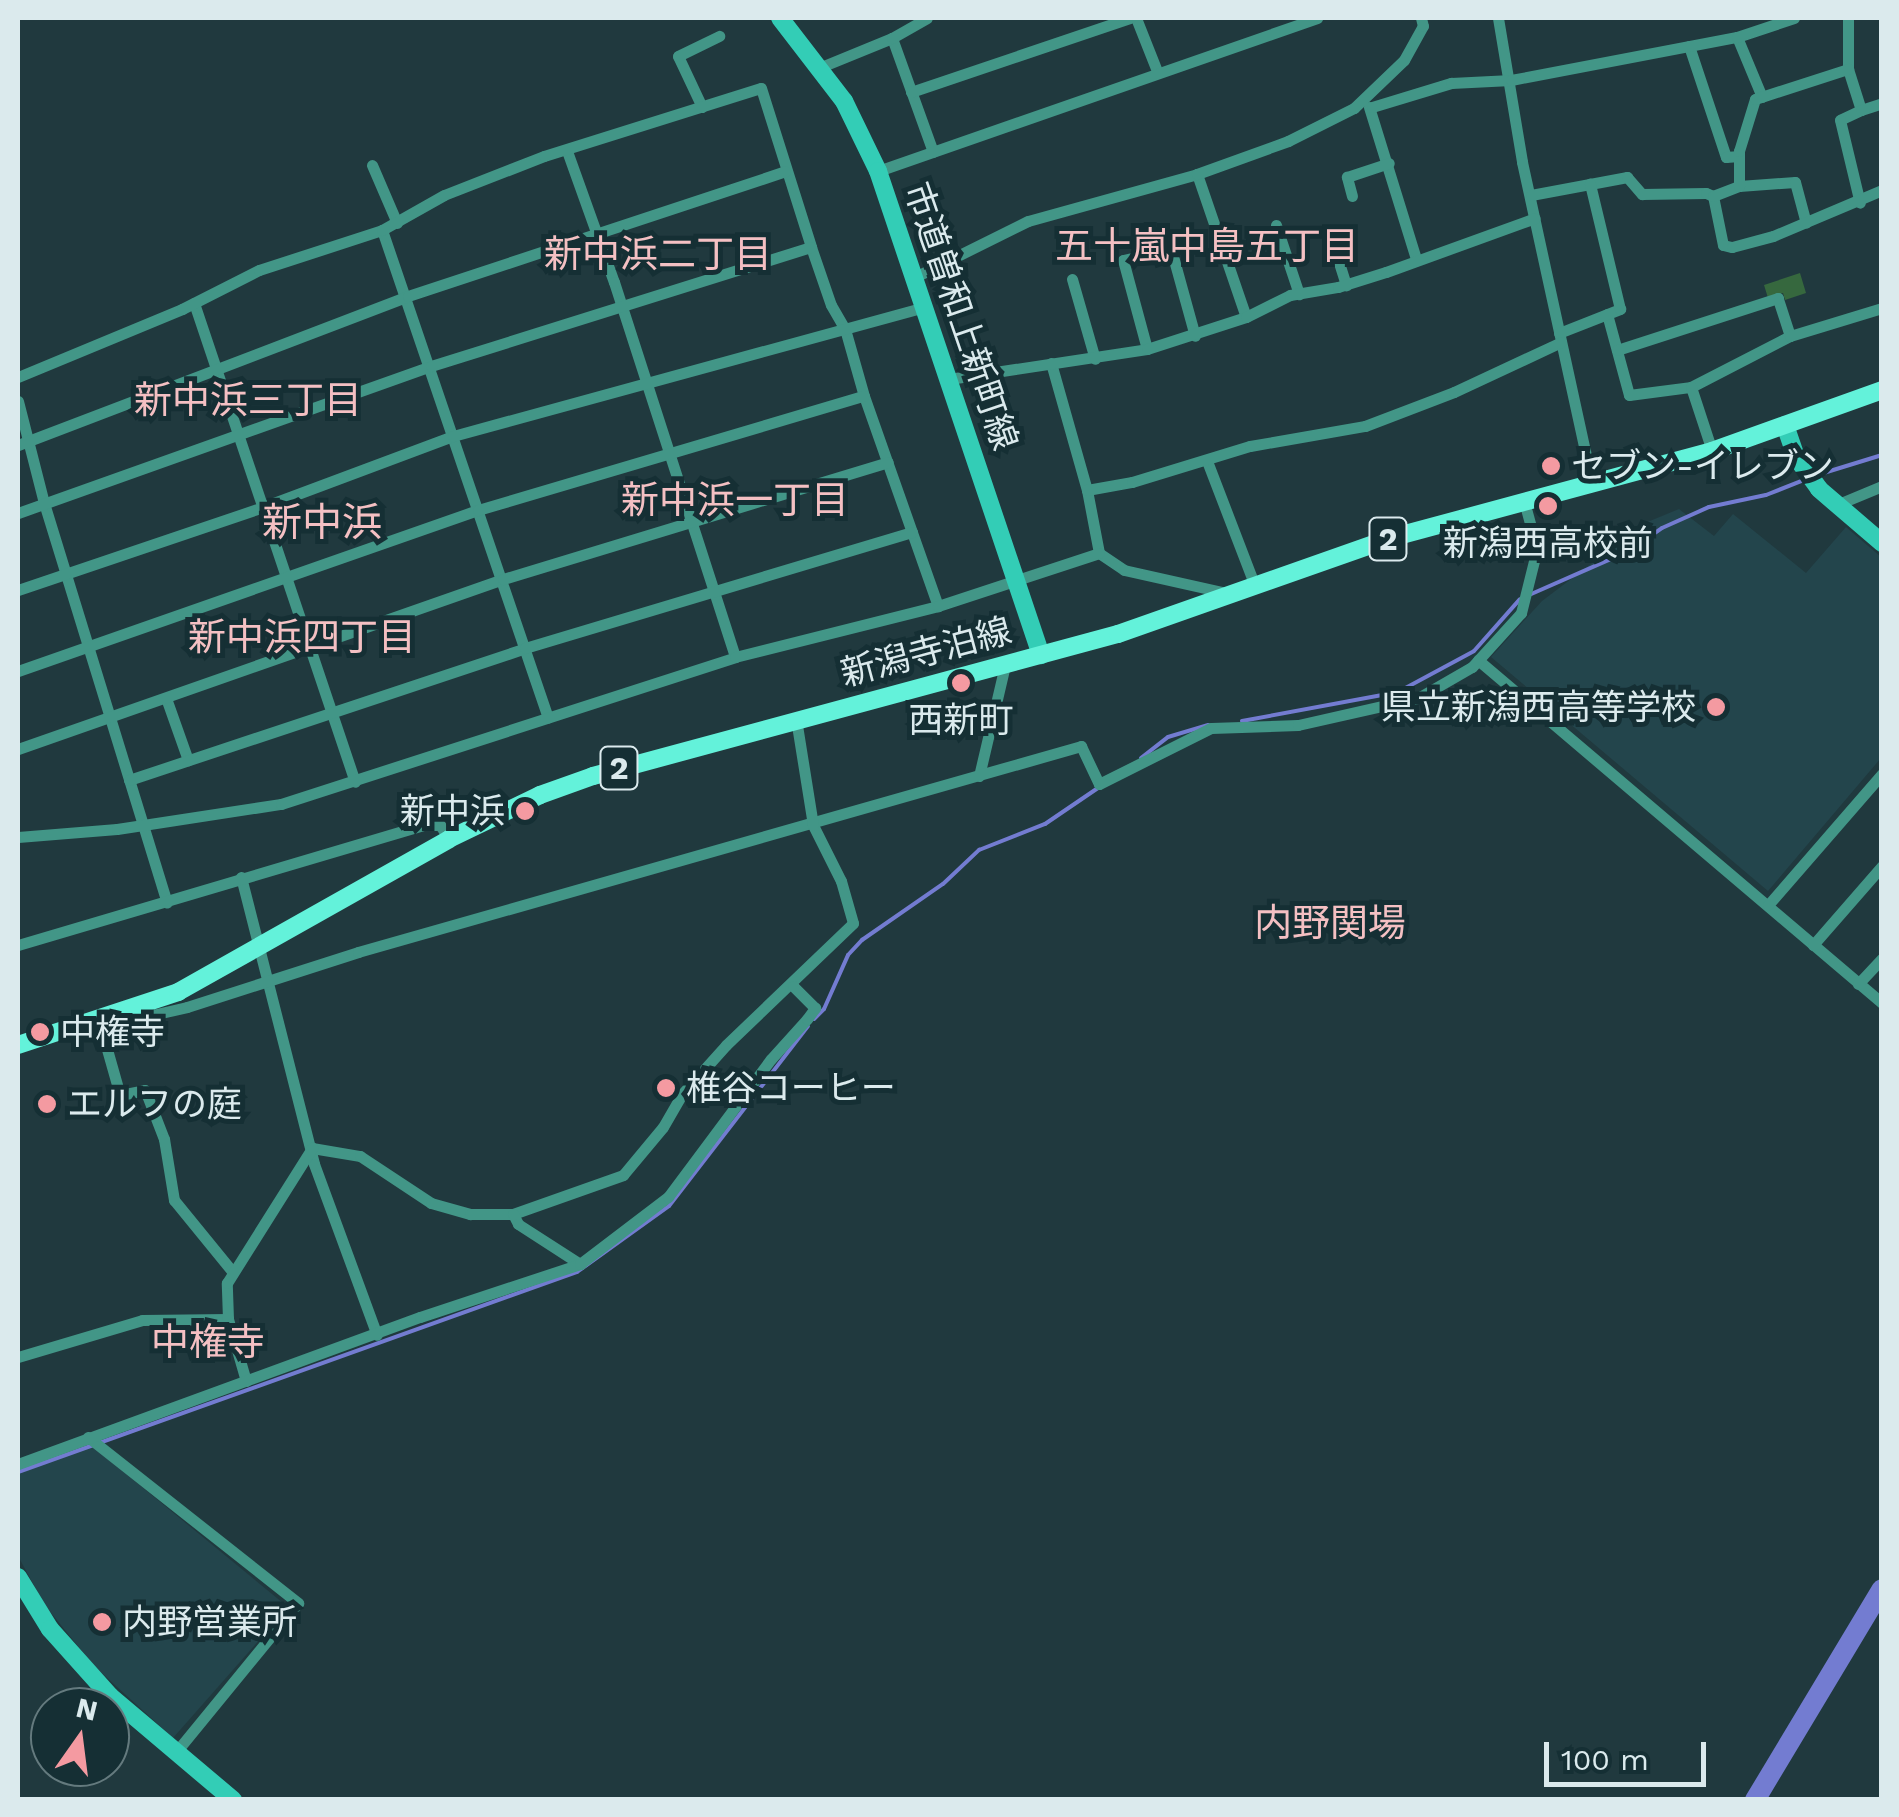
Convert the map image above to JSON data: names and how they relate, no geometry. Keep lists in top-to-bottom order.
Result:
{
  "streets": {
    "main road": ["2", "新潟寺泊線"],
    "street": ["市道曽和上新町線"]
  },
  "crossings": [
    ["市道曽和上新町線", "新潟寺泊線"]
  ],
  "districts": [
    "五十嵐中島五丁目",
    "新中浜二丁目",
    "新中浜三丁目",
    "新中浜一丁目",
    "新中浜",
    "新中浜四丁目",
    "内野関場",
    "中権寺"
  ],
  "places": [
    "セブン-イレブン",
    "新潟西高校前",
    "西新町",
    "県立新潟西高等学校",
    "新中浜",
    "中権寺",
    "椎谷コーヒー",
    "エルフの庭",
    "内野営業所"
  ],
  "scale_bar": "100 m",
  "north": "top"
}
